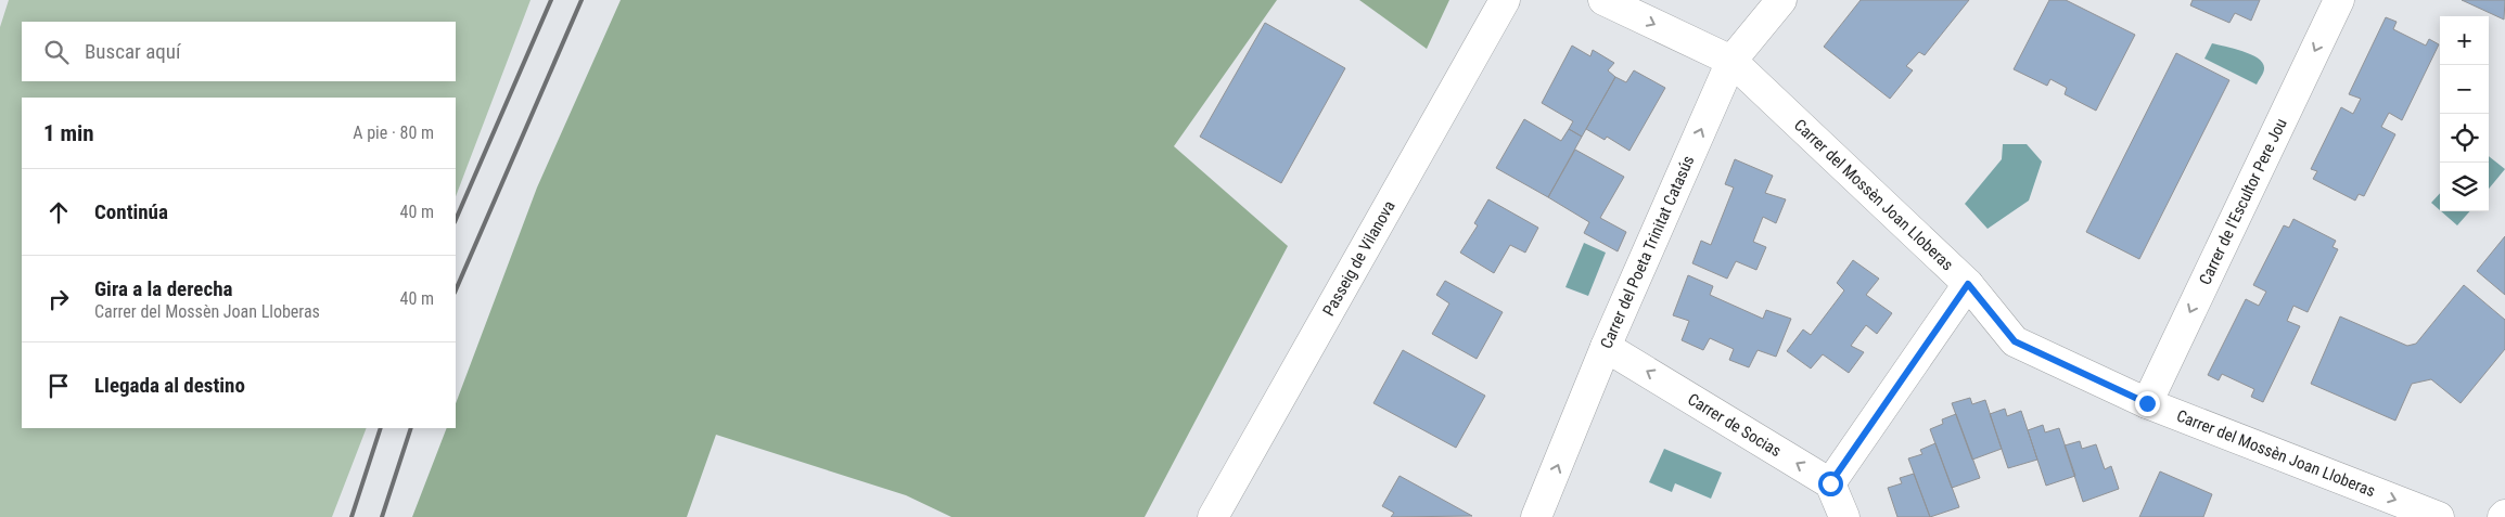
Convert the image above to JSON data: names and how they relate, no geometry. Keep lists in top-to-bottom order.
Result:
{
  "streets": {
    "street": [
      "Carrer del Mossèn Joan Lloberas",
      "Carrer de l'Escultor Pere Jou",
      "Carrer del Poeta Trinitat Catasús",
      "Passeig de Vilanova",
      "Carrer de Socias"
    ]
  },
  "crossings": [
    ["Carrer del Mossèn Joan Lloberas", "Carrer de l'Escultor Pere Jou"],
    ["Carrer del Mossèn Joan Lloberas", "Carrer del Poeta Trinitat Catasús"],
    ["Carrer del Poeta Trinitat Catasús", "Carrer de Socias"]
  ],
  "one_way": [
    "Carrer del Mossèn Joan Lloberas",
    "Carrer de l'Escultor Pere Jou",
    "Carrer del Poeta Trinitat Catasús",
    "Carrer de Socias"
  ],
  "page": {
    "map_buttons": ["+", "−"],
    "search": "Buscar aquí",
    "heading": ["1 min", "A pie · 80 m"],
    "list": [
      ["Continúa", "40 m"],
      ["Gira a la derecha", "Carrer del Mossèn Joan Lloberas", "40 m"],
      "Llegada al destino"
    ]
  }
}
